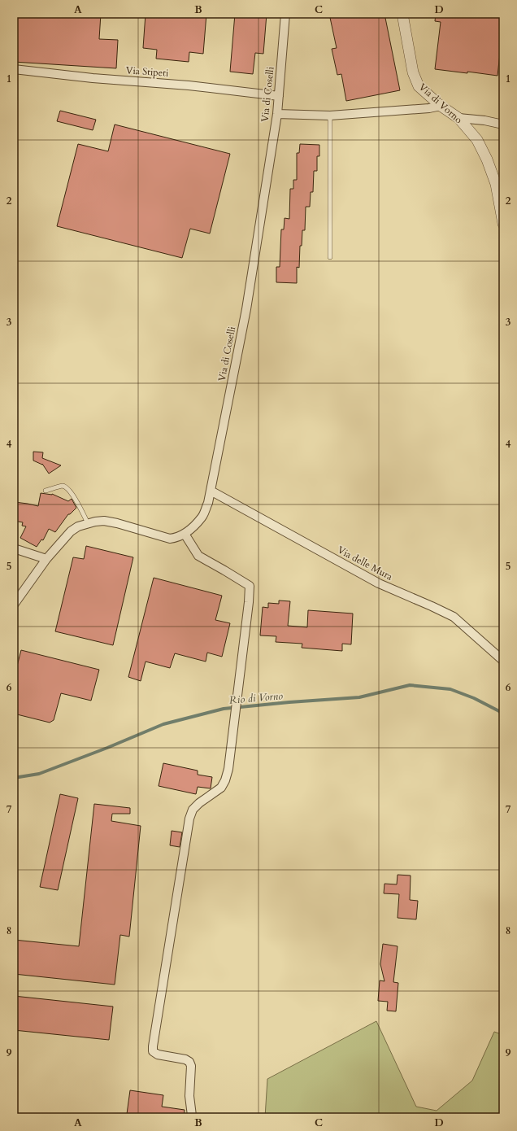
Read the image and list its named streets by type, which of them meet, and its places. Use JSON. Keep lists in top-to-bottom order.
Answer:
{
  "streets": {
    "street": [
      "Via Stipeti",
      "Via di Coselli",
      "Via di Vorno",
      "Via delle Mura"
    ]
  },
  "crossings": [
    ["Via Stipeti", "Via di Coselli"],
    ["Via di Coselli", "Via delle Mura"]
  ],
  "water": ["Rio di Vorno"],
  "grid": {
    "columns": [
      "A",
      "B",
      "C",
      "D"
    ],
    "rows": [
      "1",
      "2",
      "3",
      "4",
      "5",
      "6",
      "7",
      "8",
      "9"
    ]
  }
}
